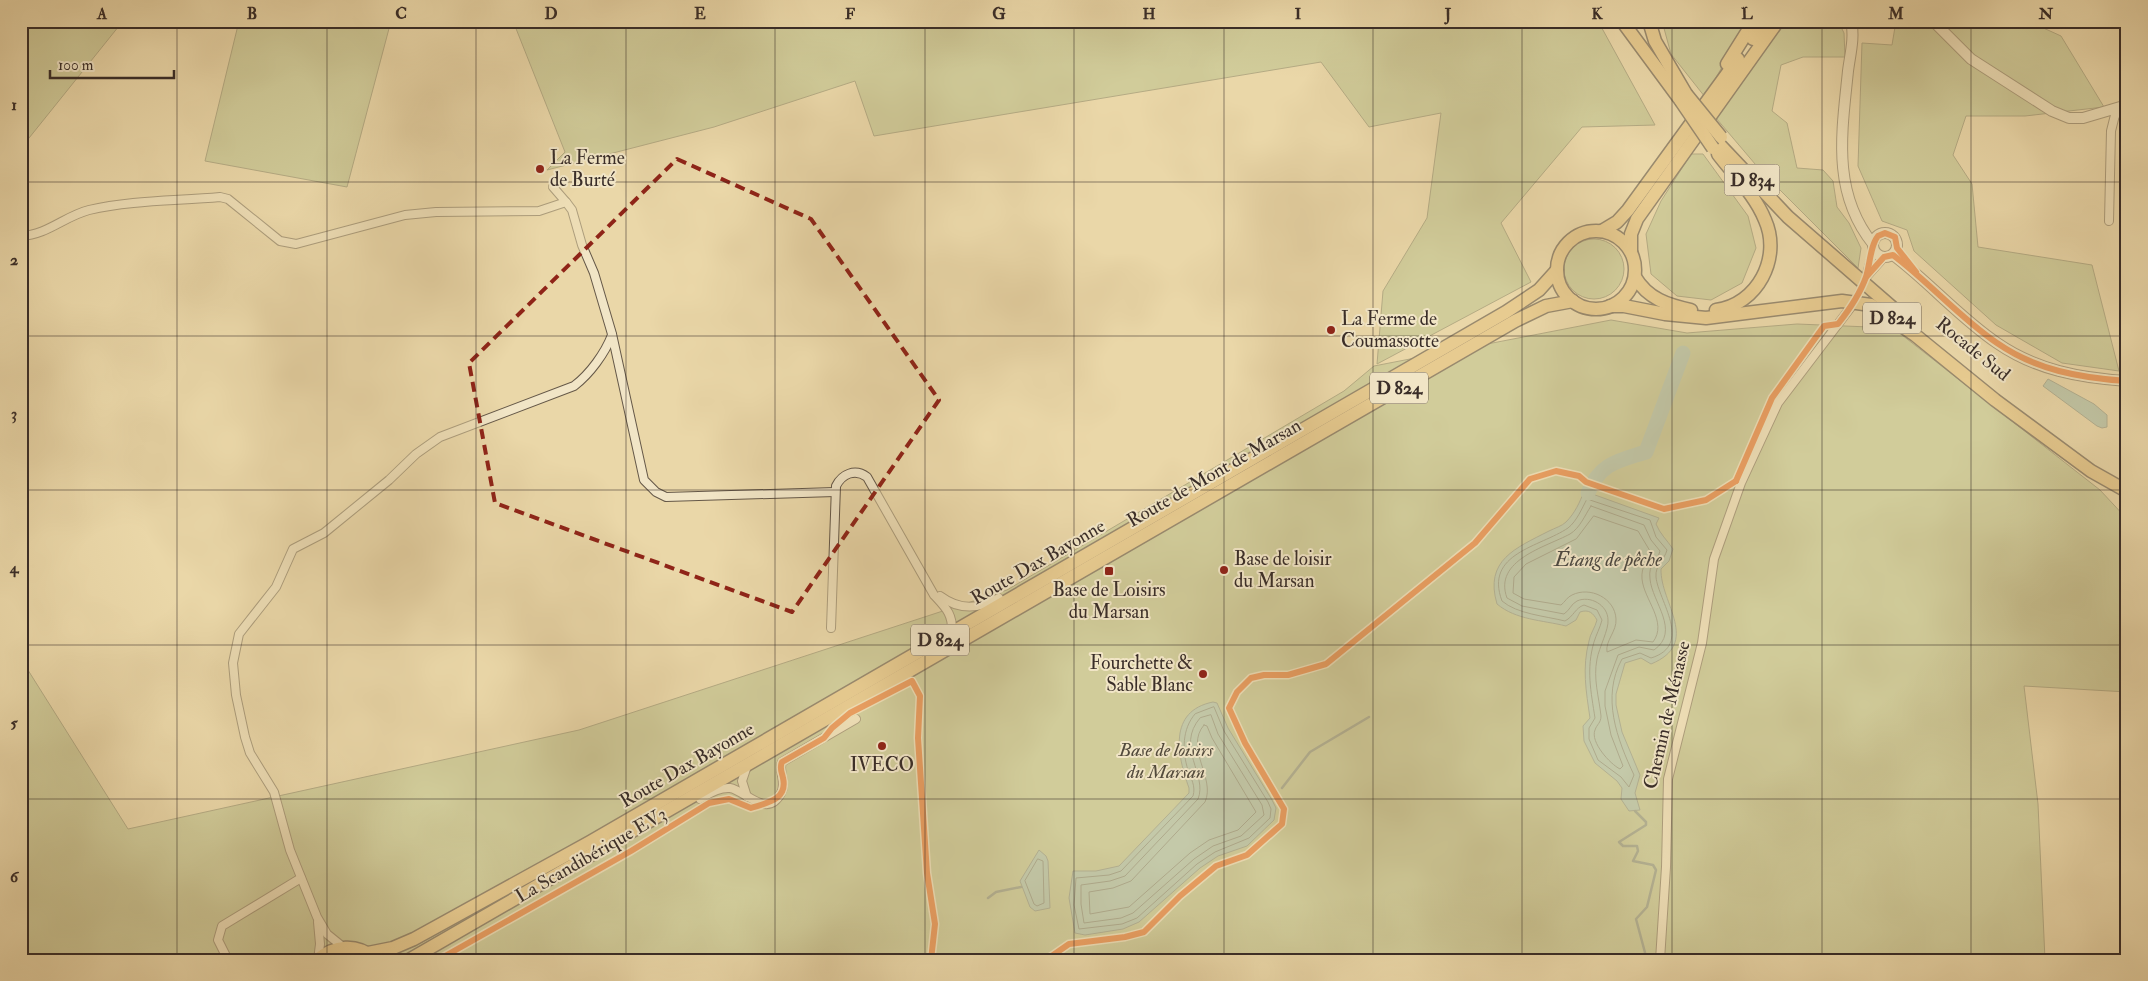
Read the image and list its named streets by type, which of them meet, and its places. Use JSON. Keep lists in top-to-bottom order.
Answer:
{
  "streets": {
    "main road": [
      "D 834",
      "D 824",
      "Rocade Sud",
      "Route de Mont de Marsan",
      "Route Dax Bayonne"
    ],
    "street": ["Chemin de Ménasse"],
    "cycle path": ["La Scandibérique EV3"]
  },
  "crossings": [
    ["D 834", "Rocade Sud"],
    ["D 824", "Rocade Sud"],
    ["D 824", "Route de Mont de Marsan"],
    ["D 824", "Route Dax Bayonne"],
    ["Route de Mont de Marsan", "Route Dax Bayonne"]
  ],
  "water": ["Étang de pêche"],
  "parks": ["Base de loisirs du Marsan"],
  "places": {
    "other": [
      "La Ferme de Burté",
      "La Ferme de Coumassotte",
      "Base de loisir du Marsan",
      "Fourchette & Sable Blanc",
      "IVECO"
    ],
    "transit": ["Base de Loisirs du Marsan"]
  },
  "scale_bar": "100 m",
  "grid": {
    "columns": [
      "A",
      "B",
      "C",
      "D",
      "E",
      "F",
      "G",
      "H",
      "I",
      "J",
      "K",
      "L",
      "M",
      "N"
    ],
    "rows": [
      "1",
      "2",
      "3",
      "4",
      "5",
      "6"
    ]
  }
}
